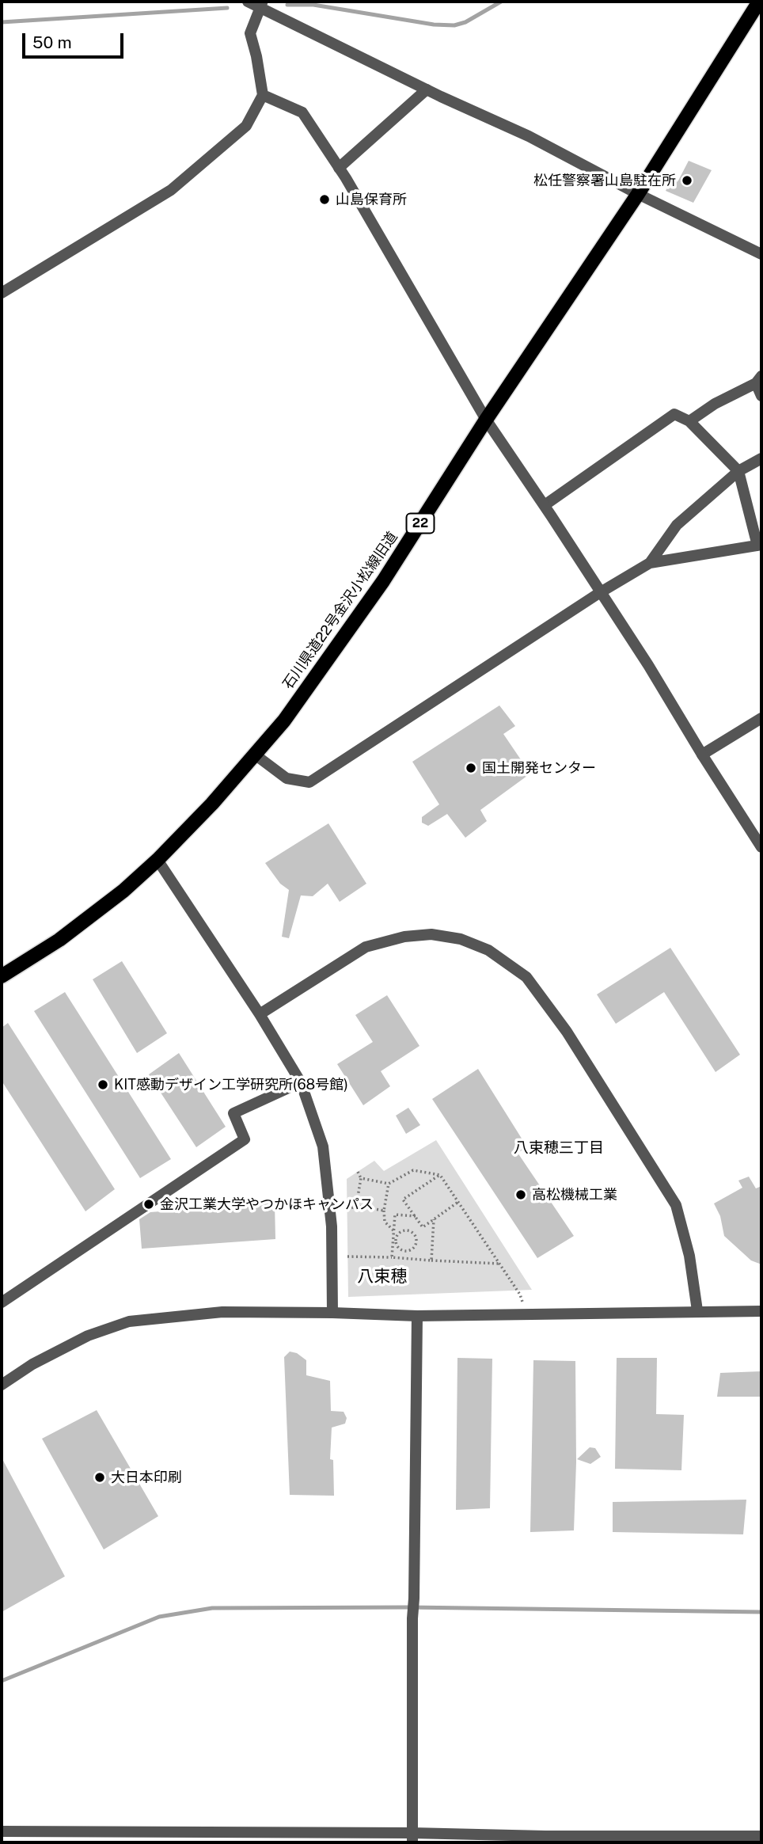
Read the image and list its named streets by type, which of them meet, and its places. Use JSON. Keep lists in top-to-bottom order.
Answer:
{
  "streets": {
    "main road": ["22", "石川県道22号金沢小松線旧道"]
  },
  "districts": ["八束穂三丁目", "八束穂"],
  "places": [
    "松任警察署山島駐在所",
    "山島保育所",
    "国土開発センター",
    "KIT感動デザイン工学研究所(68号館)",
    "高松機械工業",
    "金沢工業大学やつかほキャンパス",
    "大日本印刷"
  ],
  "scale_bar": "50 m"
}
